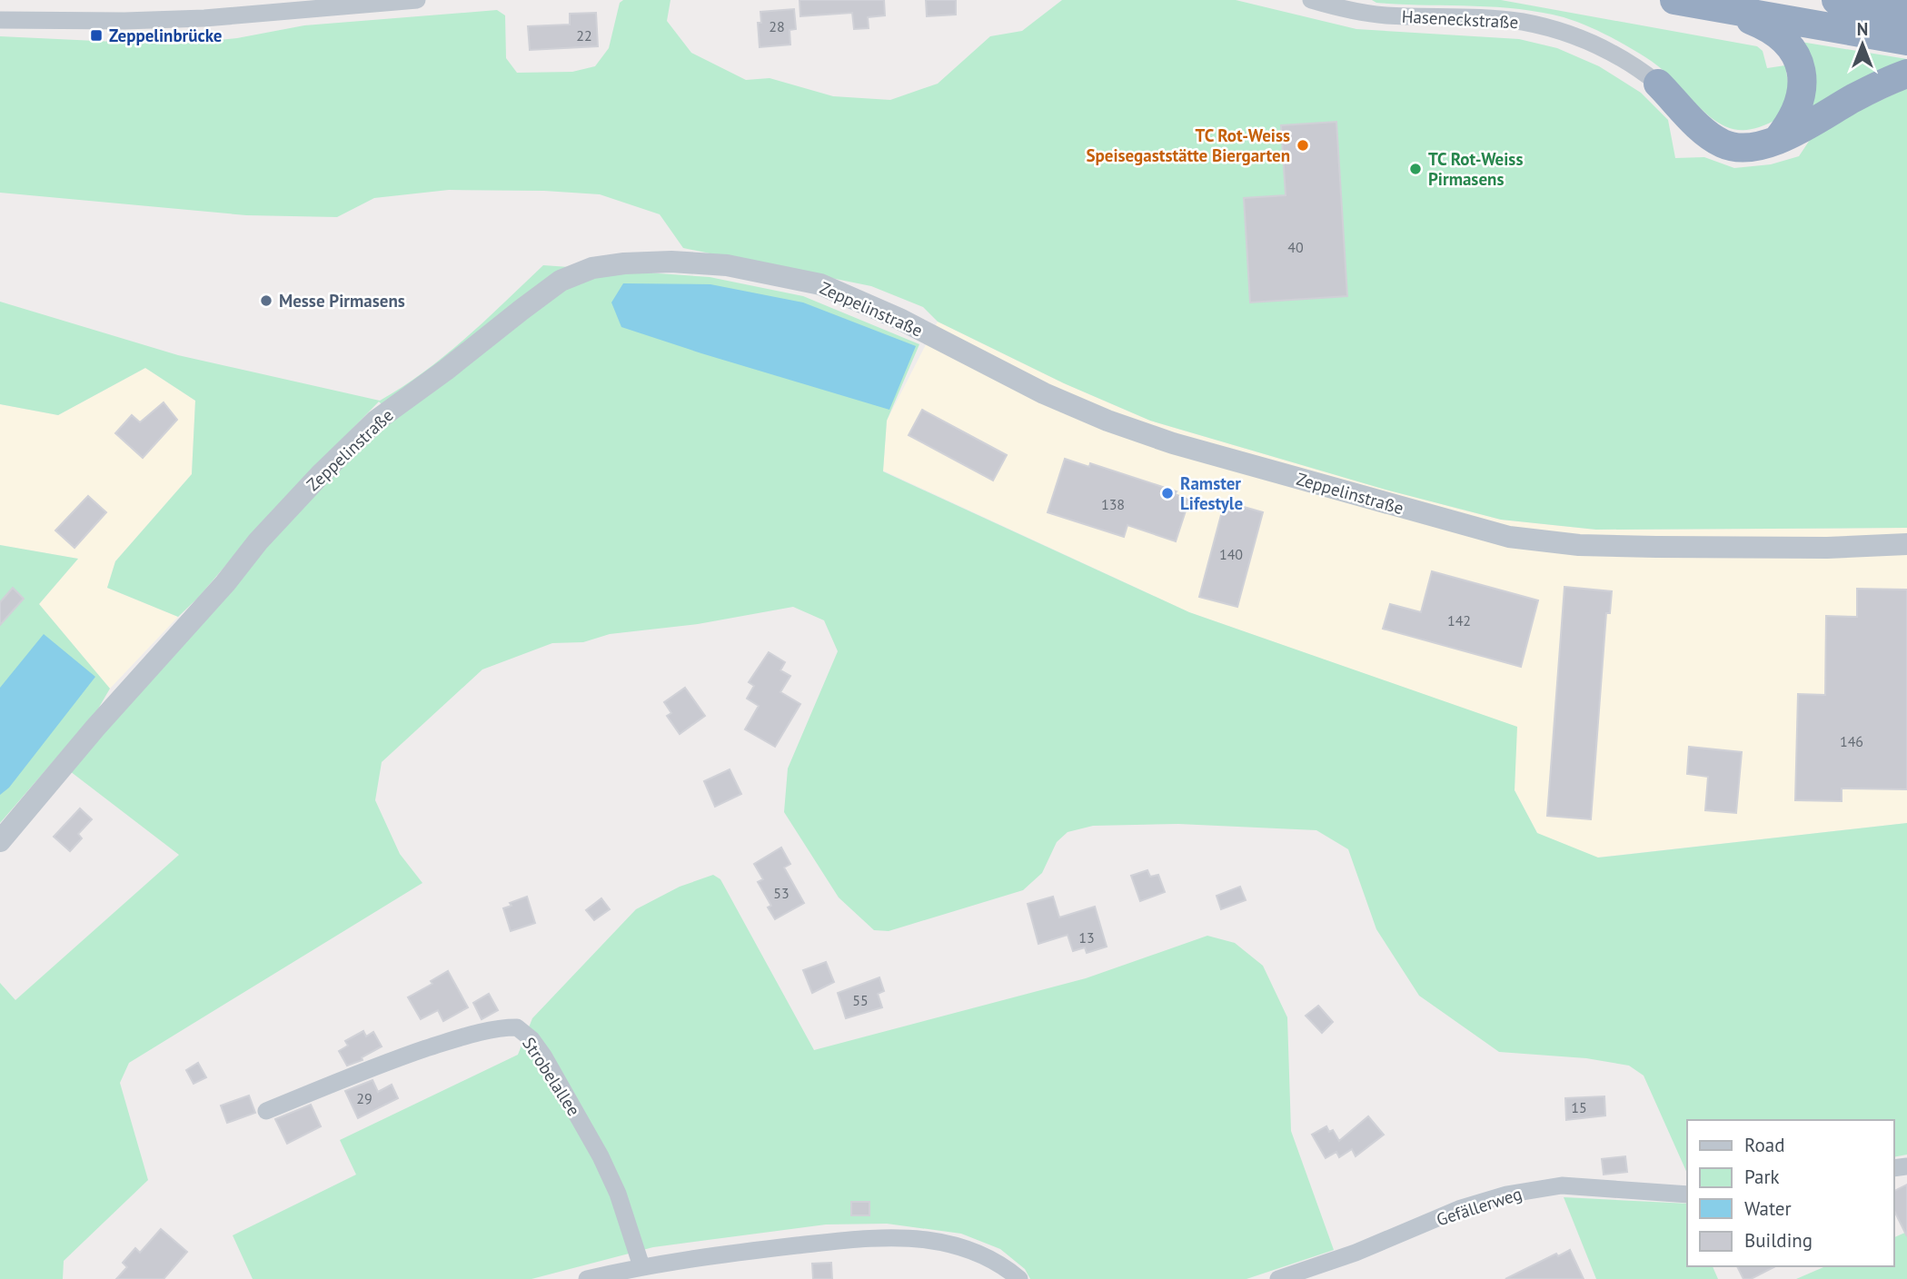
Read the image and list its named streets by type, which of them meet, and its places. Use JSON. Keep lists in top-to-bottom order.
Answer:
{
  "streets": {
    "street": [
      "Haseneckstraße",
      "Zeppelinstraße",
      "Strobelallee",
      "Gefällerweg"
    ]
  },
  "places": {
    "transit": ["Zeppelinbrücke"],
    "other": [
      "TC Rot-Weiss Speisegaststätte Biergarten",
      "TC Rot-Weiss Pirmasens",
      "Messe Pirmasens",
      "Ramster Lifestyle"
    ]
  },
  "house_numbers": [
    "28",
    "22",
    "40",
    "138",
    "140",
    "142",
    "146",
    "53",
    "13",
    "55",
    "29",
    "15"
  ],
  "legend": [
    "Road",
    "Park",
    "Water",
    "Building"
  ],
  "north": "top"
}
